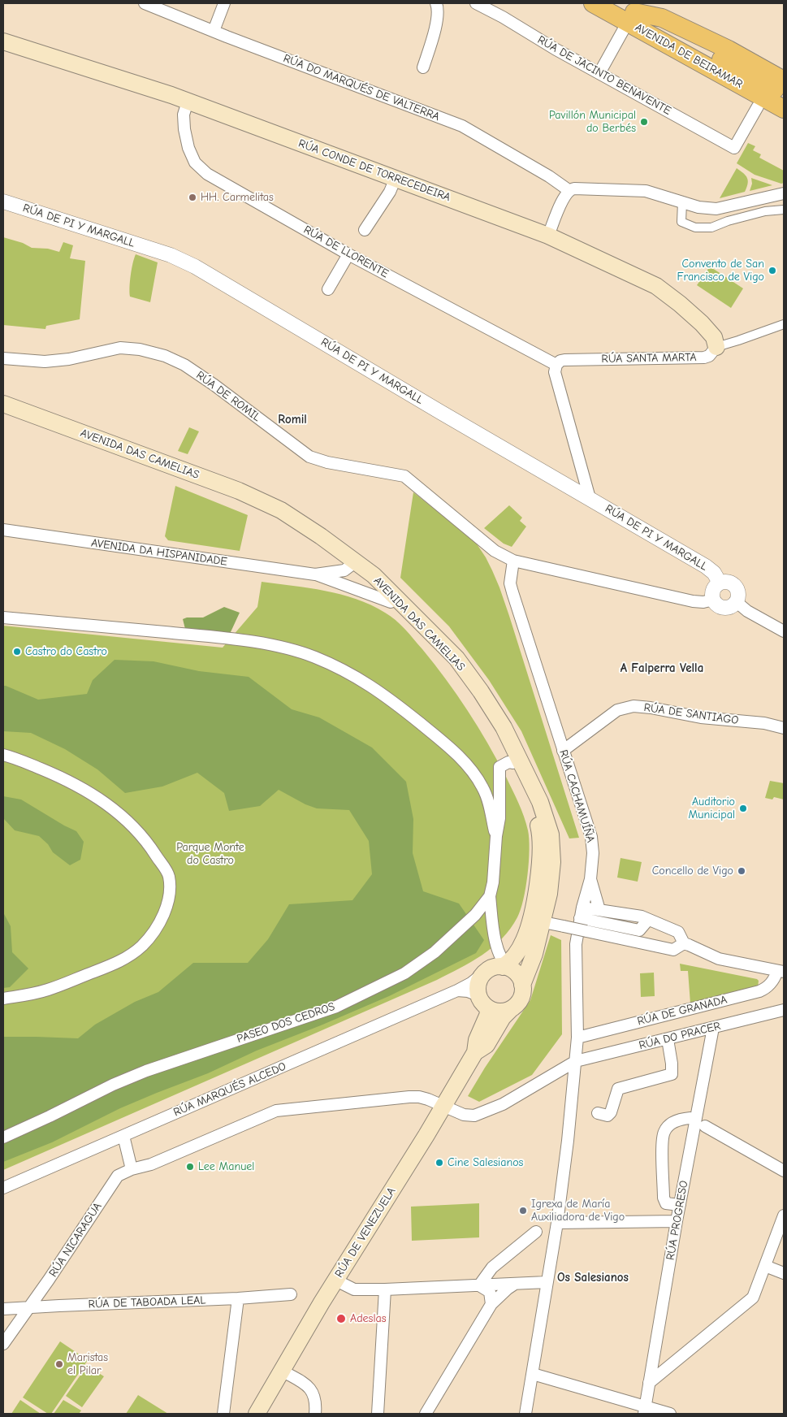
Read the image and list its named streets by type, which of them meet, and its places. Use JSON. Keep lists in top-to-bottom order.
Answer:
{
  "streets": {
    "main road": [
      "AVENIDA DE BEIRAMAR",
      "RÚA CONDE DE TORRECEDEIRA",
      "AVENIDA DAS CAMELIAS",
      "RÚA DE VENEZUELA"
    ],
    "street": [
      "RÚA DE JACINTO BENAVENTE",
      "RÚA DO MARQUÉS DE VALTERRA",
      "RÚA DE PI Y MARGALL",
      "RÚA DE LLORENTE",
      "RÚA SANTA MARTA",
      "RÚA DE ROMIL",
      "AVENIDA DA HISPANIDADE",
      "RÚA DE SANTIAGO",
      "RÚA CACHAMUÍÑA",
      "RÚA DE GRANADA",
      "PASEO DOS CEDROS",
      "RÚA DO PRACER",
      "RÚA MARQUÉS ALCEDO",
      "RÚA PROGRESO",
      "RÚA NICARAGUA",
      "RÚA DE TABOADA LEAL"
    ]
  },
  "crossings": [
    ["RÚA CONDE DE TORRECEDEIRA", "RÚA DE LLORENTE"],
    ["RÚA CONDE DE TORRECEDEIRA", "RÚA SANTA MARTA"],
    ["RÚA DE PI Y MARGALL", "RÚA DE ROMIL"],
    ["RÚA DE LLORENTE", "RÚA SANTA MARTA"],
    ["RÚA DE ROMIL", "RÚA CACHAMUÍÑA"],
    ["AVENIDA DAS CAMELIAS", "AVENIDA DA HISPANIDADE"],
    ["AVENIDA DAS CAMELIAS", "RÚA MARQUÉS ALCEDO"],
    ["AVENIDA DAS CAMELIAS", "RÚA DE VENEZUELA"],
    ["RÚA DE SANTIAGO", "RÚA CACHAMUÍÑA"],
    ["RÚA CACHAMUÍÑA", "RÚA DE GRANADA"],
    ["RÚA CACHAMUÍÑA", "RÚA DO PRACER"],
    ["RÚA DO PRACER", "RÚA PROGRESO"],
    ["RÚA DO PRACER", "RÚA DE VENEZUELA"],
    ["RÚA DO PRACER", "RÚA NICARAGUA"],
    ["RÚA MARQUÉS ALCEDO", "RÚA DE VENEZUELA"],
    ["RÚA DE VENEZUELA", "RÚA NICARAGUA"],
    ["RÚA NICARAGUA", "RÚA DE TABOADA LEAL"]
  ],
  "districts": ["Romil", "A Falperra Vella", "Os Salesianos"],
  "parks": ["Parque Monte do Castro"],
  "places": [
    "Pavillón Municipal do Berbés",
    "HH. Carmelitas",
    "Convento de San Francisco de Vigo",
    "Castro do Castro",
    "Auditorio Municipal",
    "Concello de Vigo",
    "Cine Salesianos",
    "Lee Manuel",
    "Igrexa de María Auxiliadora de Vigo",
    "Adeslas",
    "Maristas el Pilar"
  ]
}
